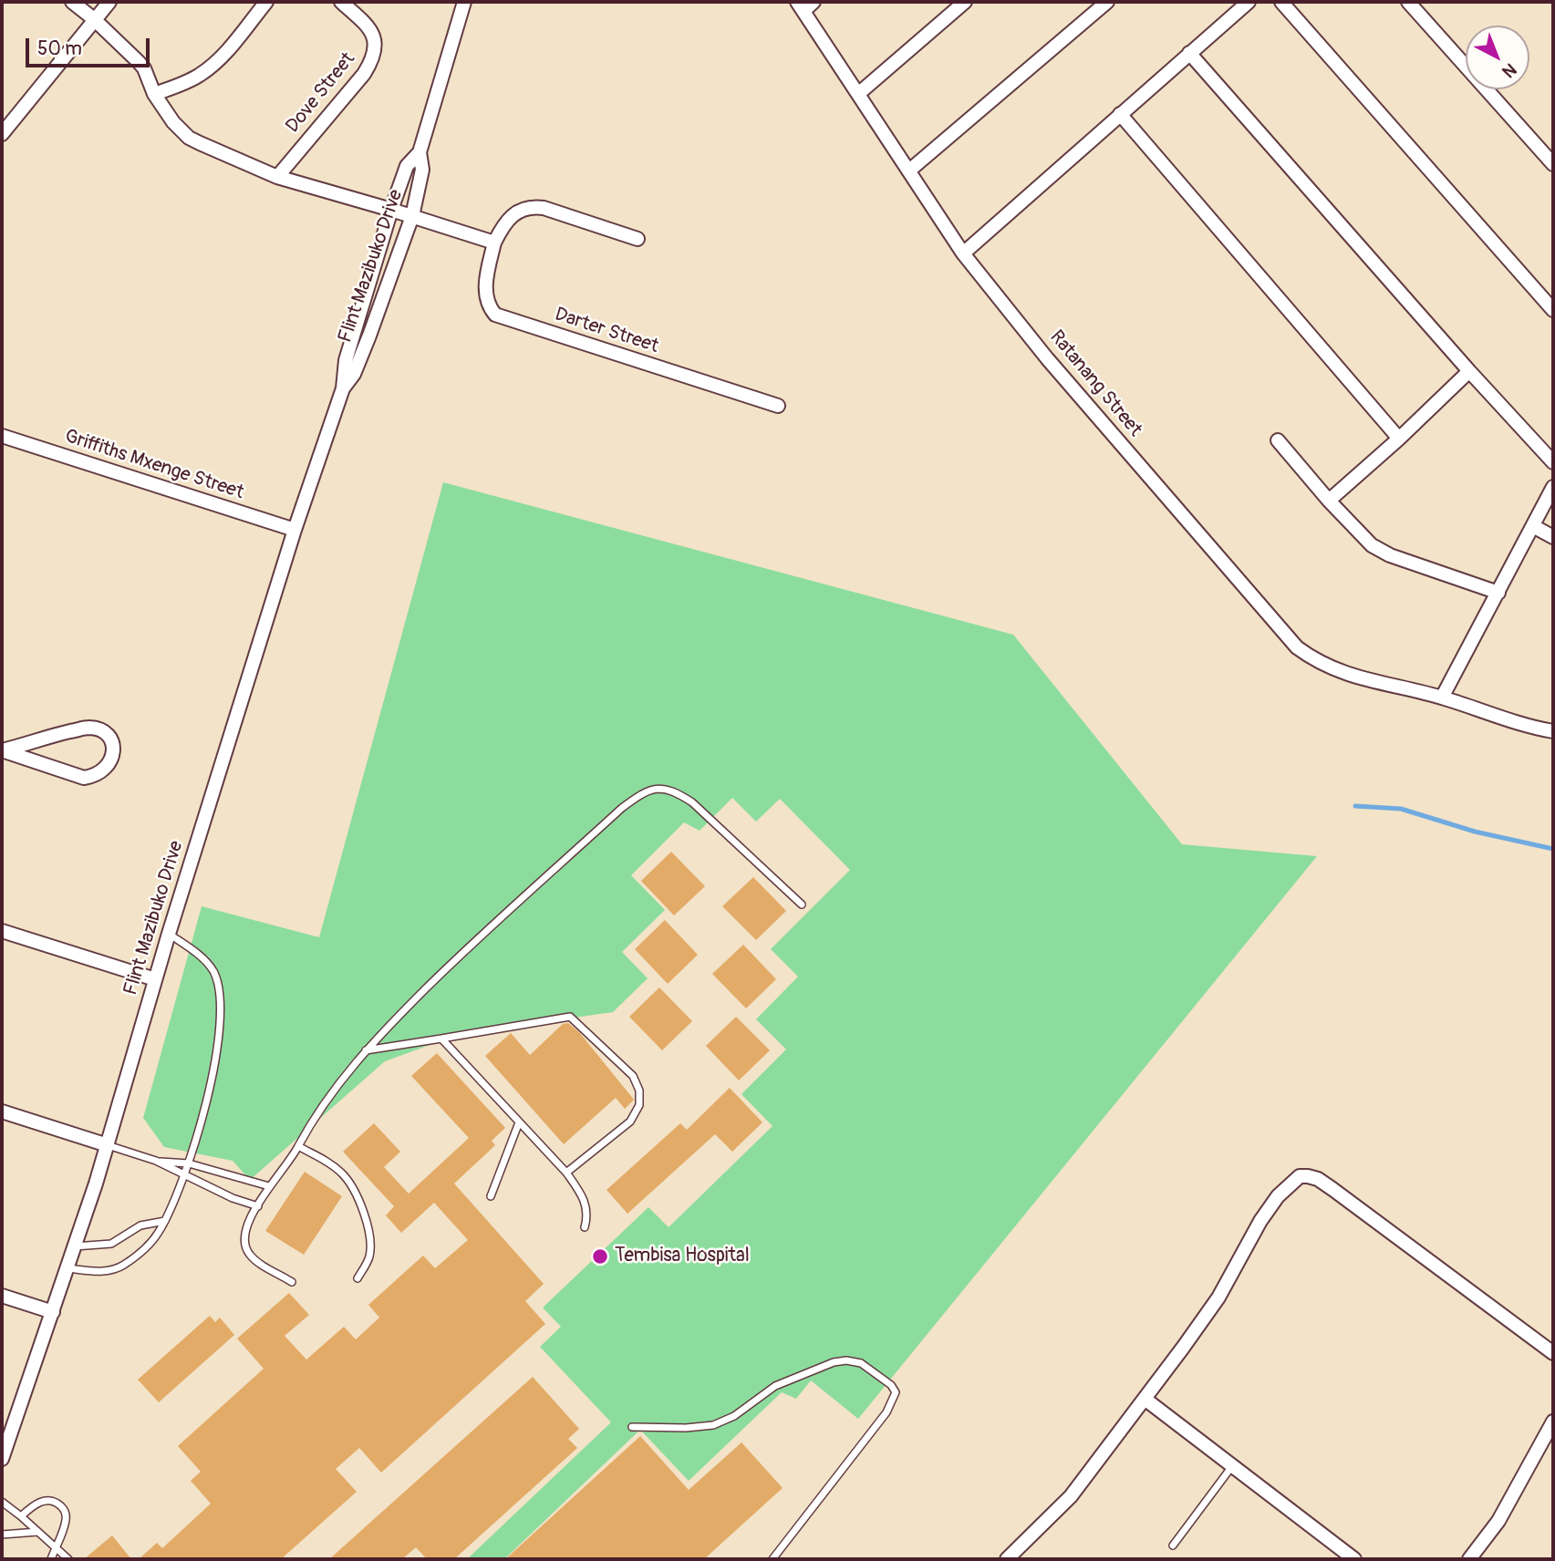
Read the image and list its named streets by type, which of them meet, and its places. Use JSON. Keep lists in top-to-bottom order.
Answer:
{
  "streets": {
    "street": [
      "Dove Street",
      "Flint Mazibuko Drive",
      "Darter Street",
      "Ratanang Street",
      "Griffiths Mxenge Street"
    ]
  },
  "crossings": [
    ["Flint Mazibuko Drive", "Griffiths Mxenge Street"]
  ],
  "places": ["Tembisa Hospital"],
  "scale_bar": "50 m",
  "north": "bottom right"
}
